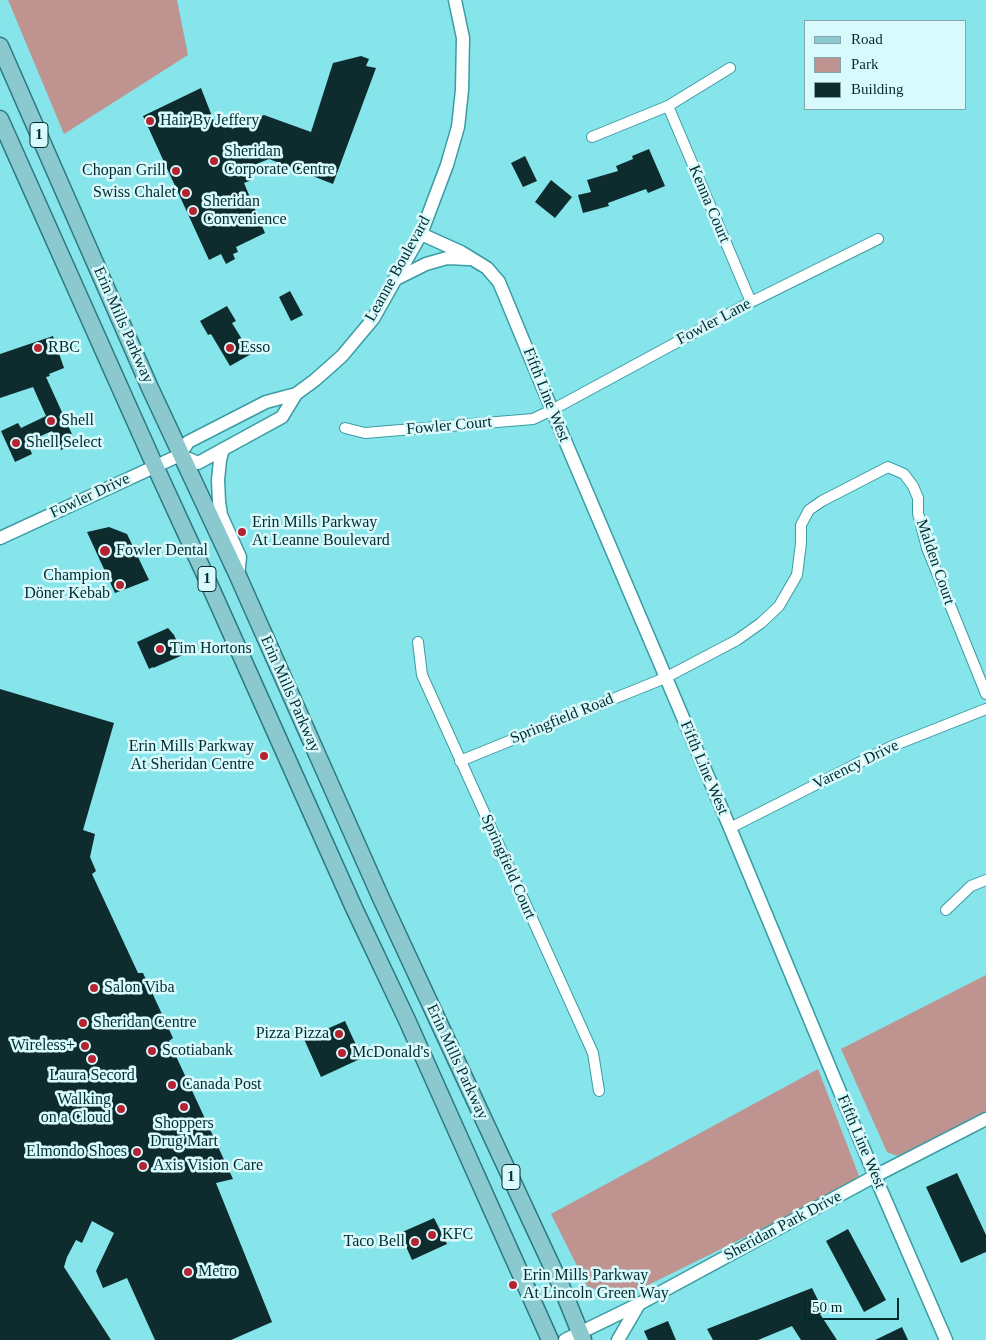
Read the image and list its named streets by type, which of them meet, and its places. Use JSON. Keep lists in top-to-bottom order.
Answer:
{
  "streets": {
    "main road": ["1", "Erin Mills Parkway"],
    "street": [
      "Kenna Court",
      "Leanne Boulevard",
      "Fowler Lane",
      "Fifth Line West",
      "Fowler Court",
      "Fowler Drive",
      "Malden Court",
      "Springfield Road",
      "Varency Drive",
      "Springfield Court",
      "Sheridan Park Drive"
    ]
  },
  "crossings": [
    ["Kenna Court", "Fowler Lane"],
    ["Leanne Boulevard", "Erin Mills Parkway"],
    ["Leanne Boulevard", "Fifth Line West"],
    ["Leanne Boulevard", "Fowler Drive"],
    ["Fowler Lane", "Fifth Line West"],
    ["Fowler Lane", "Fowler Court"],
    ["Erin Mills Parkway", "Fowler Drive"],
    ["Erin Mills Parkway", "Sheridan Park Drive"],
    ["Fifth Line West", "Fowler Court"],
    ["Fifth Line West", "Malden Court"],
    ["Fifth Line West", "Springfield Road"],
    ["Fifth Line West", "Varency Drive"],
    ["Fifth Line West", "Sheridan Park Drive"],
    ["Malden Court", "Springfield Road"],
    ["Springfield Road", "Springfield Court"]
  ],
  "places": [
    "Hair By Jeffery",
    "Sheridan Corporate Centre",
    "Chopan Grill",
    "Swiss Chalet",
    "Sheridan Convenience",
    "RBC",
    "Esso",
    "Shell",
    "Shell Select",
    "Erin Mills Parkway At Leanne Boulevard",
    "Fowler Dental",
    "Champion Döner Kebab",
    "Tim Hortons",
    "Erin Mills Parkway At Sheridan Centre",
    "Salon Viba",
    "Sheridan Centre",
    "Pizza Pizza",
    "Wireless+",
    "Scotiabank",
    "McDonald's",
    "Laura Secord",
    "Canada Post",
    "Shoppers Drug Mart",
    "Walking on a Cloud",
    "Elmondo Shoes",
    "Axis Vision Care",
    "KFC",
    "Taco Bell",
    "Metro",
    "Erin Mills Parkway At Lincoln Green Way"
  ],
  "legend": ["Road", "Park", "Building"],
  "scale_bar": "50 m"
}
